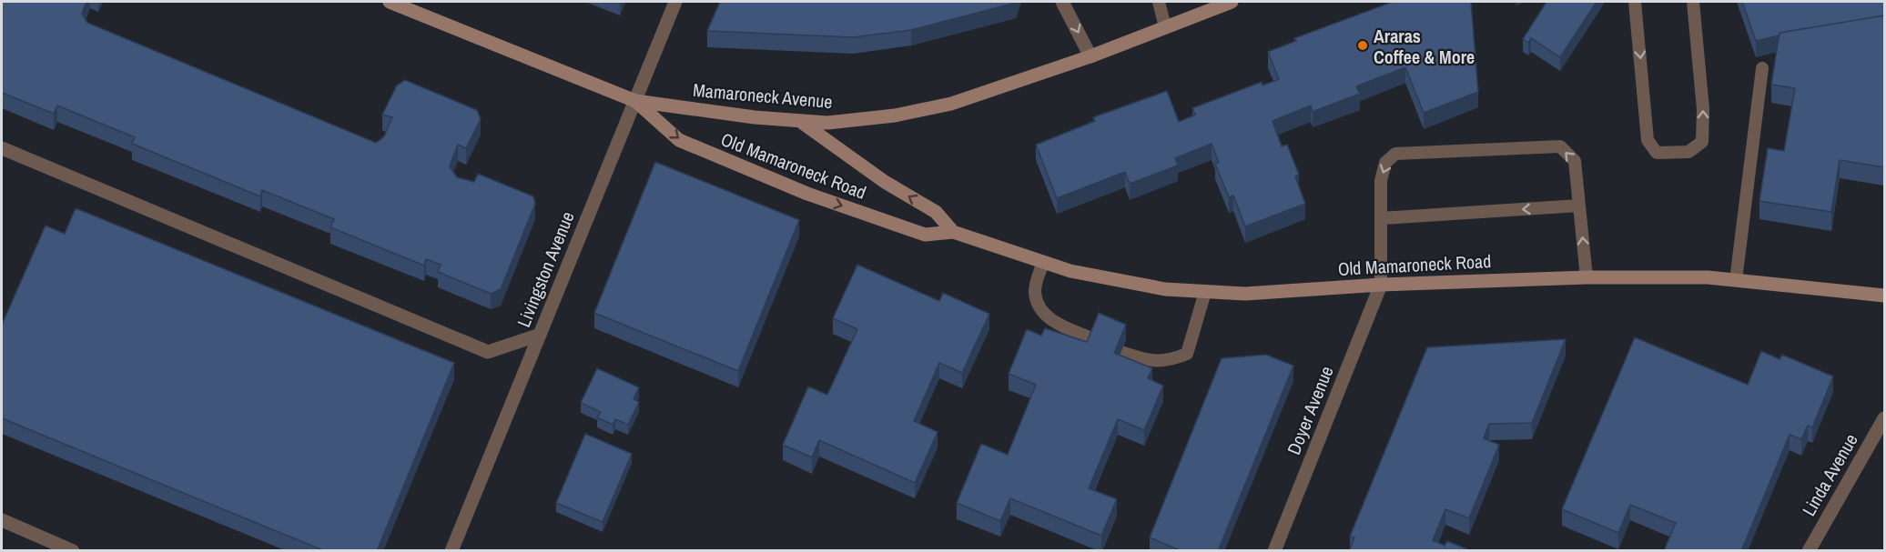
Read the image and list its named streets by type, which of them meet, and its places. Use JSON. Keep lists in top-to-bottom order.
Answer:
{
  "streets": {
    "main road": ["Mamaroneck Avenue", "Old Mamaroneck Road"],
    "street": ["Livingston Avenue", "Doyer Avenue", "Linda Avenue"]
  },
  "crossings": [
    ["Mamaroneck Avenue", "Old Mamaroneck Road"],
    ["Mamaroneck Avenue", "Livingston Avenue"],
    ["Old Mamaroneck Road", "Livingston Avenue"],
    ["Old Mamaroneck Road", "Doyer Avenue"]
  ],
  "places": ["Araras Coffee & More"]
}
